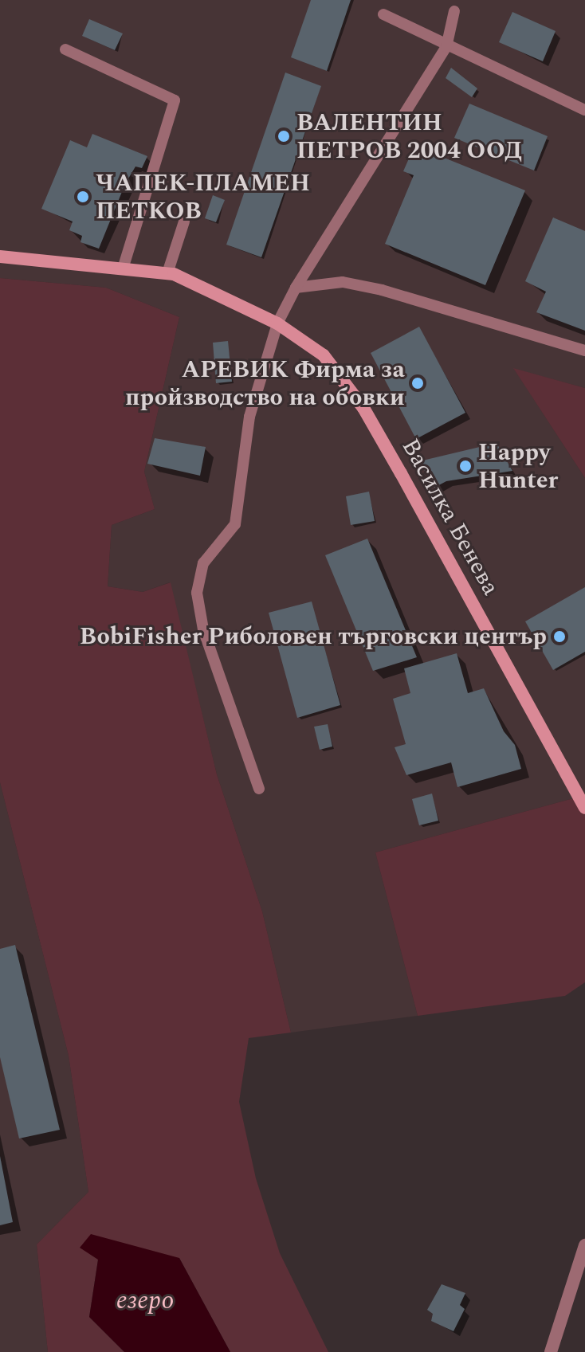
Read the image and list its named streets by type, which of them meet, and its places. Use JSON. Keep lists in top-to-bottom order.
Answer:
{
  "streets": {
    "street": ["Василка Бенева"]
  },
  "water": ["езеро"],
  "places": [
    "ВАЛЕНТИН ПЕТРОВ 2004 ООД",
    "ЧАПЕК-ПЛАМЕН ПЕТКОВ",
    "АРЕВИК Фирма за пройзводство на обовки",
    "Happy Hunter",
    "BobiFisher Риболовен търговски център"
  ]
}
